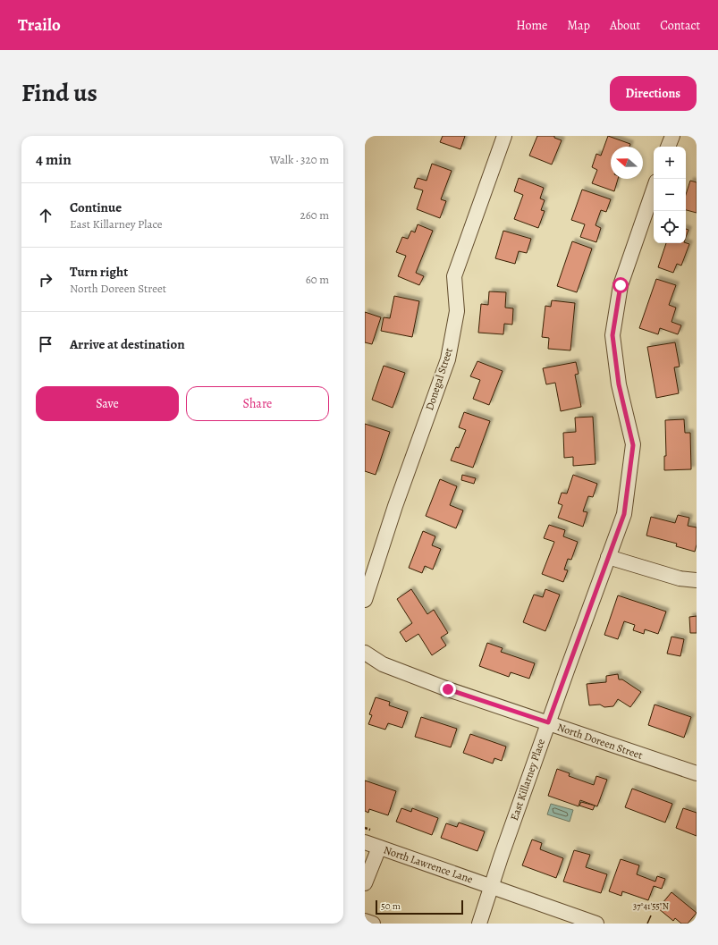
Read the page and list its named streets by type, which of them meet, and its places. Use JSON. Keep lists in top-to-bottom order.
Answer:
{
  "streets": {
    "street": [
      "Donegal Street",
      "North Doreen Street",
      "East Killarney Place",
      "North Lawrence Lane"
    ]
  },
  "crossings": [
    ["North Doreen Street", "East Killarney Place"],
    ["East Killarney Place", "North Lawrence Lane"]
  ],
  "scale_bar": "50 m",
  "north": "left",
  "page": {
    "header": "Trailo",
    "nav": [
      "Home",
      "Map",
      "About",
      "Contact"
    ],
    "title": "Find us",
    "buttons": [
      "Directions",
      ["Save", "Share"]
    ],
    "heading": ["4 min", "Walk · 320 m"],
    "map_buttons": ["+", "−"],
    "list": [
      ["Continue", "East Killarney Place", "260 m"],
      ["Turn right", "North Doreen Street", "60 m"],
      "Arrive at destination"
    ],
    "scale": "50 m"
  },
  "coordinates": ["37°41'55\"N"]
}
